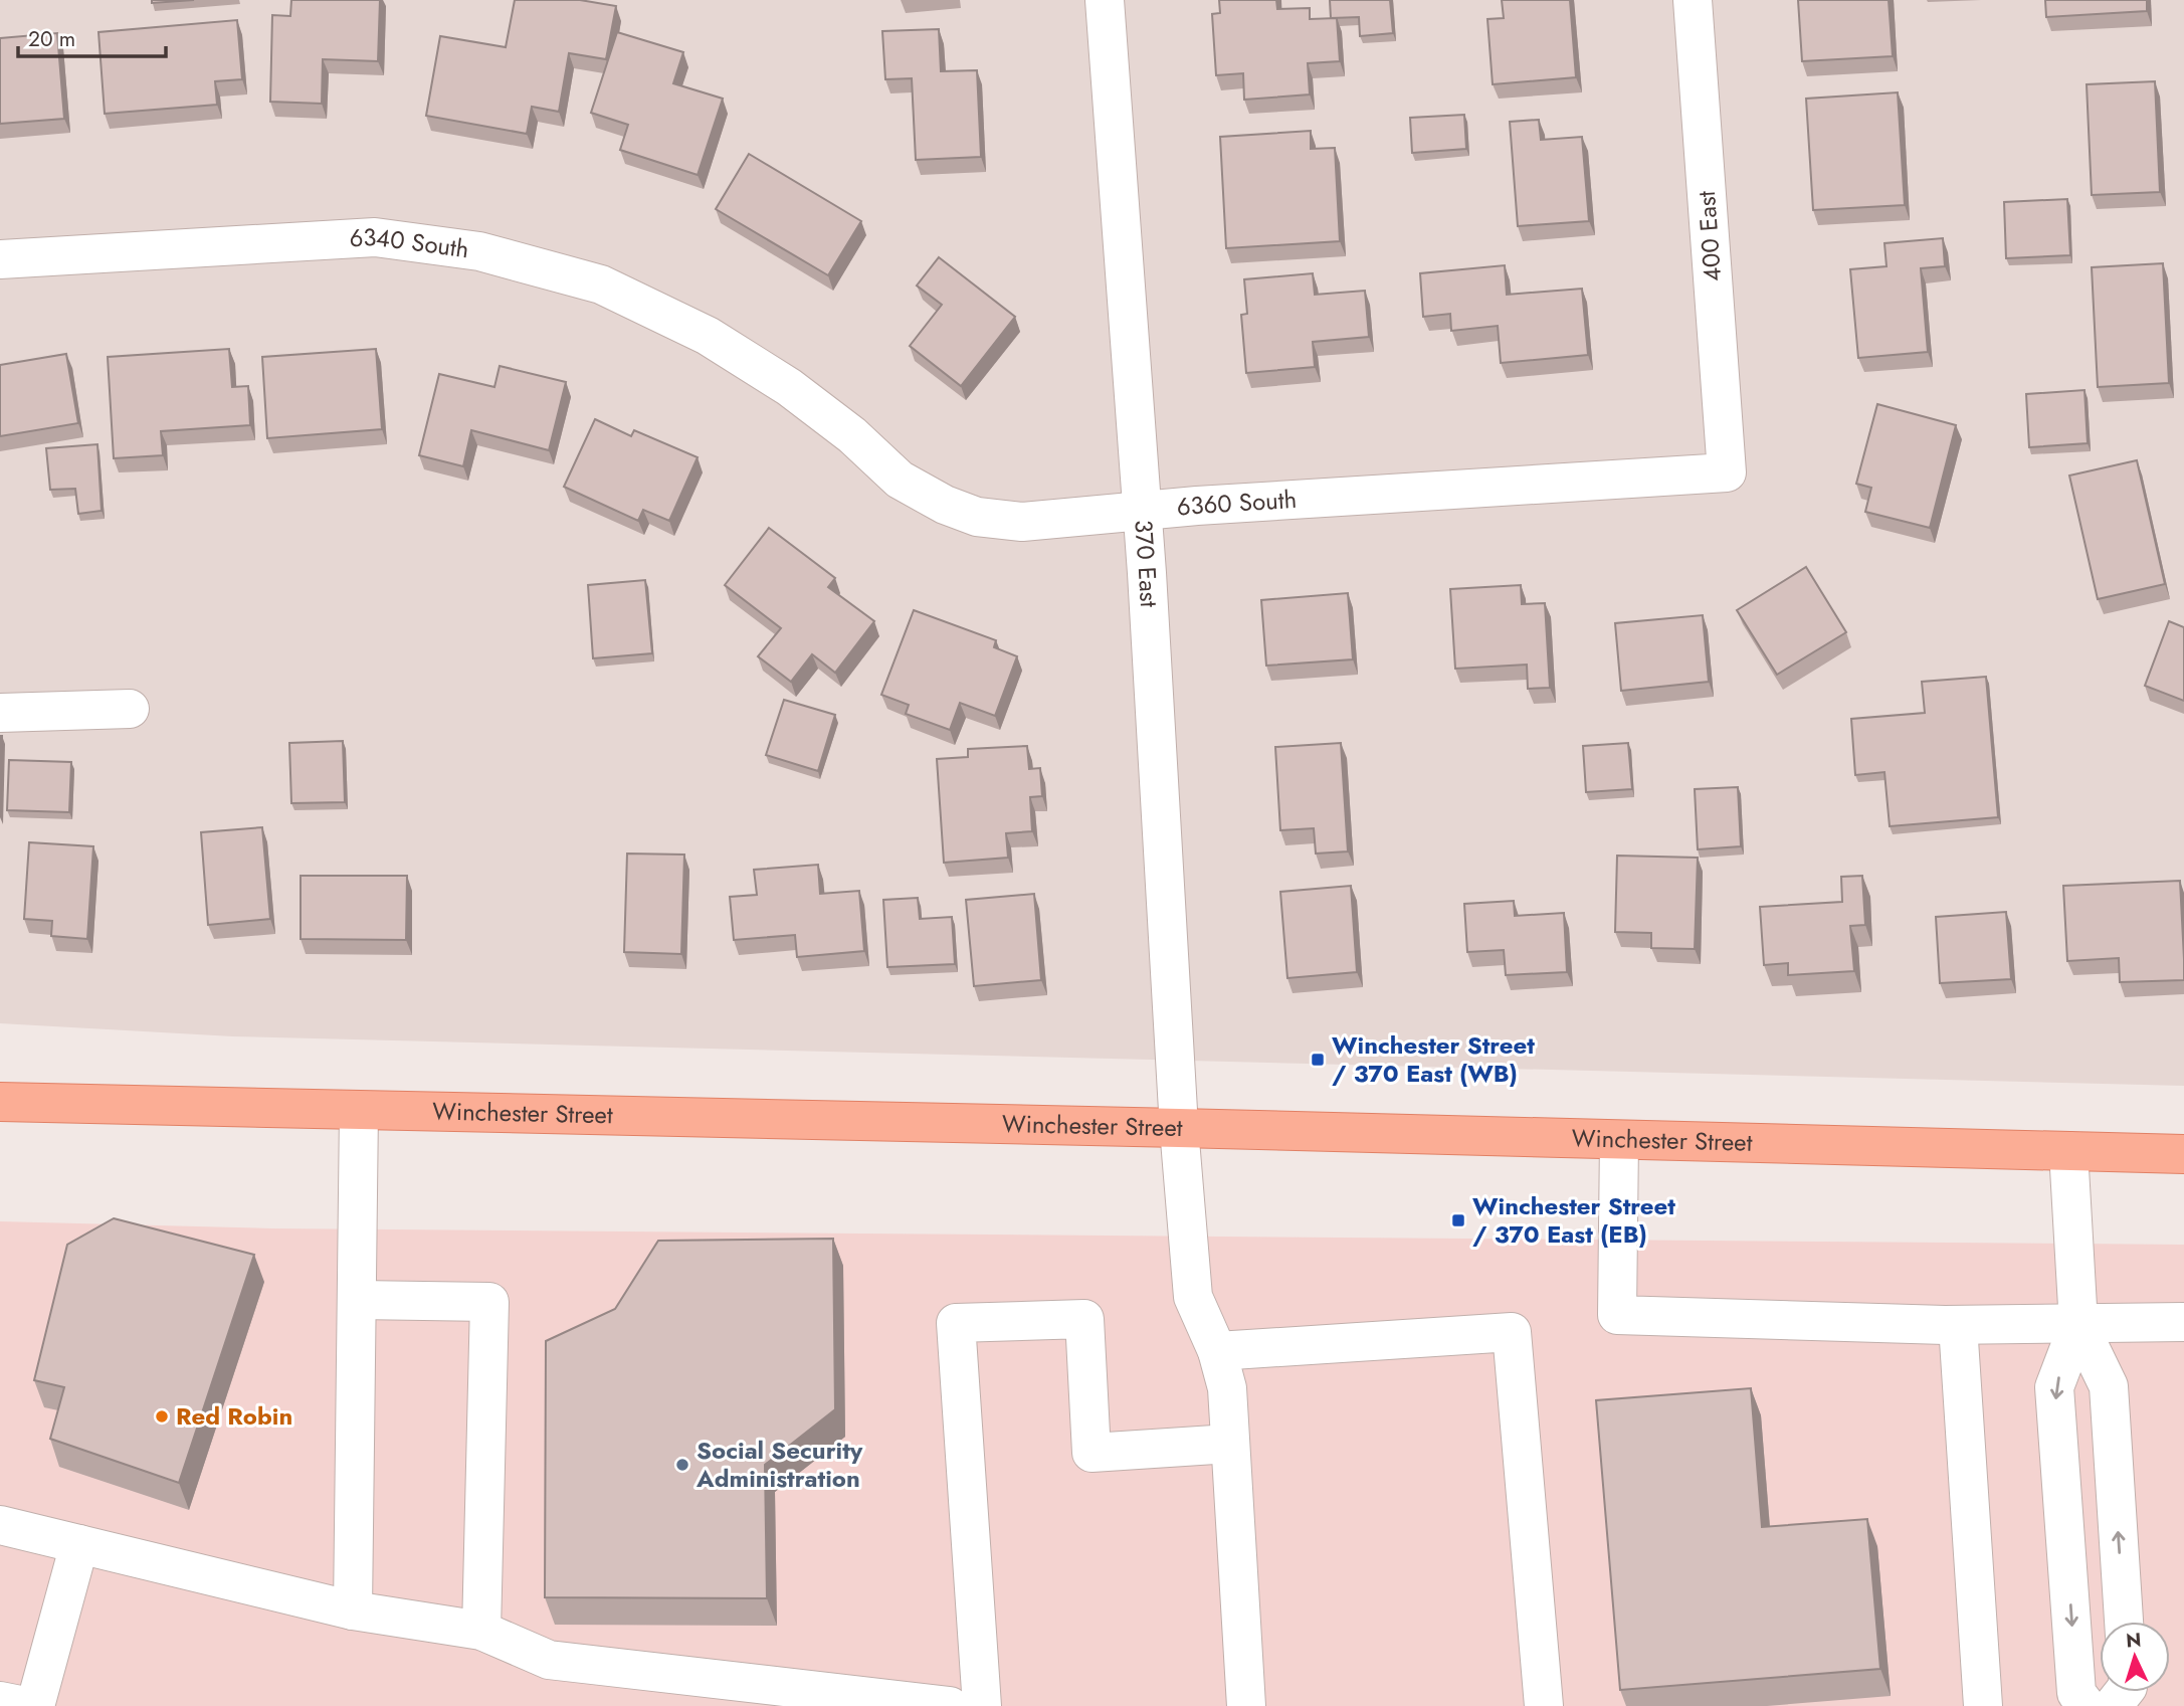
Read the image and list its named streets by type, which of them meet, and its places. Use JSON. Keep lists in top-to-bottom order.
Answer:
{
  "streets": {
    "main road": ["Winchester Street"],
    "street": [
      "400 East",
      "6340 South",
      "6360 South",
      "370 East"
    ]
  },
  "crossings": [
    ["400 East", "6360 South"],
    ["6340 South", "6360 South"],
    ["6360 South", "370 East"],
    ["370 East", "Winchester Street"]
  ],
  "places": {
    "transit": ["Winchester Street / 370 East (WB)", "Winchester Street / 370 East (EB)"],
    "other": ["Red Robin", "Social Security Administration"]
  },
  "scale_bar": "20 m",
  "north": "top"
}
